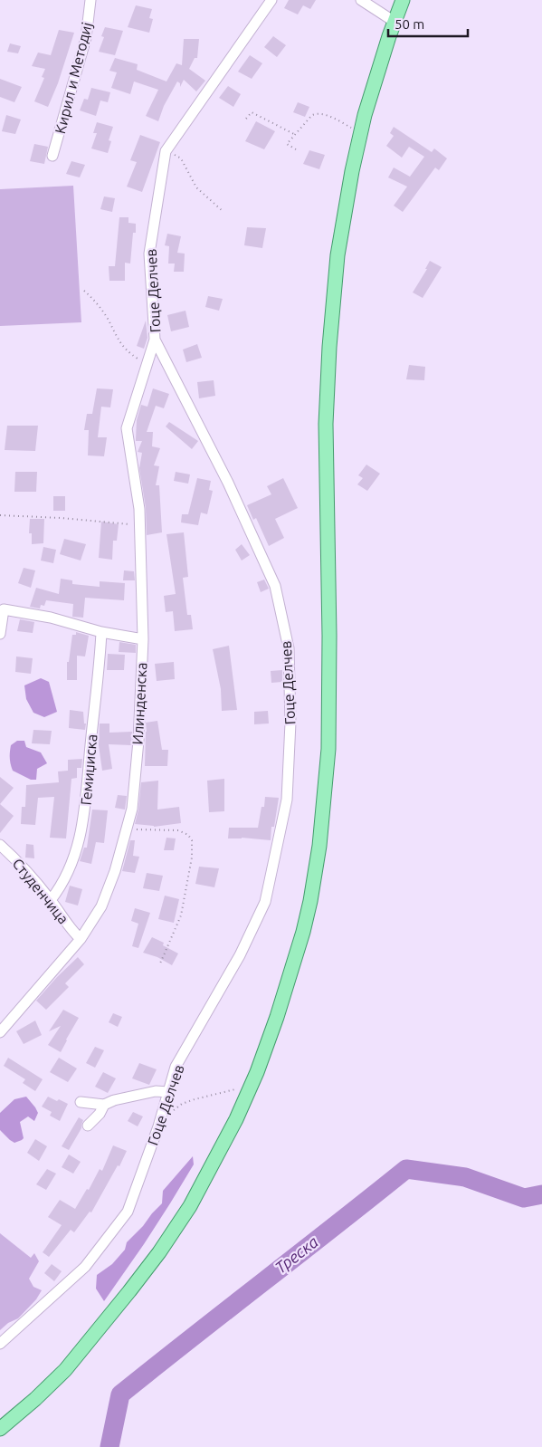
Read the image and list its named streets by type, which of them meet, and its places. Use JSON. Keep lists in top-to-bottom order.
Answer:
{
  "streets": {
    "street": [
      "Кирил и Методиј",
      "Гоце Делчев",
      "Илинденска",
      "Гемиџиска",
      "Студенчица"
    ]
  },
  "crossings": [
    ["Гоце Делчев", "Илинденска"],
    ["Илинденска", "Студенчица"],
    ["Гемиџиска", "Студенчица"]
  ],
  "water": ["Треска"],
  "scale_bar": "50 m"
}
